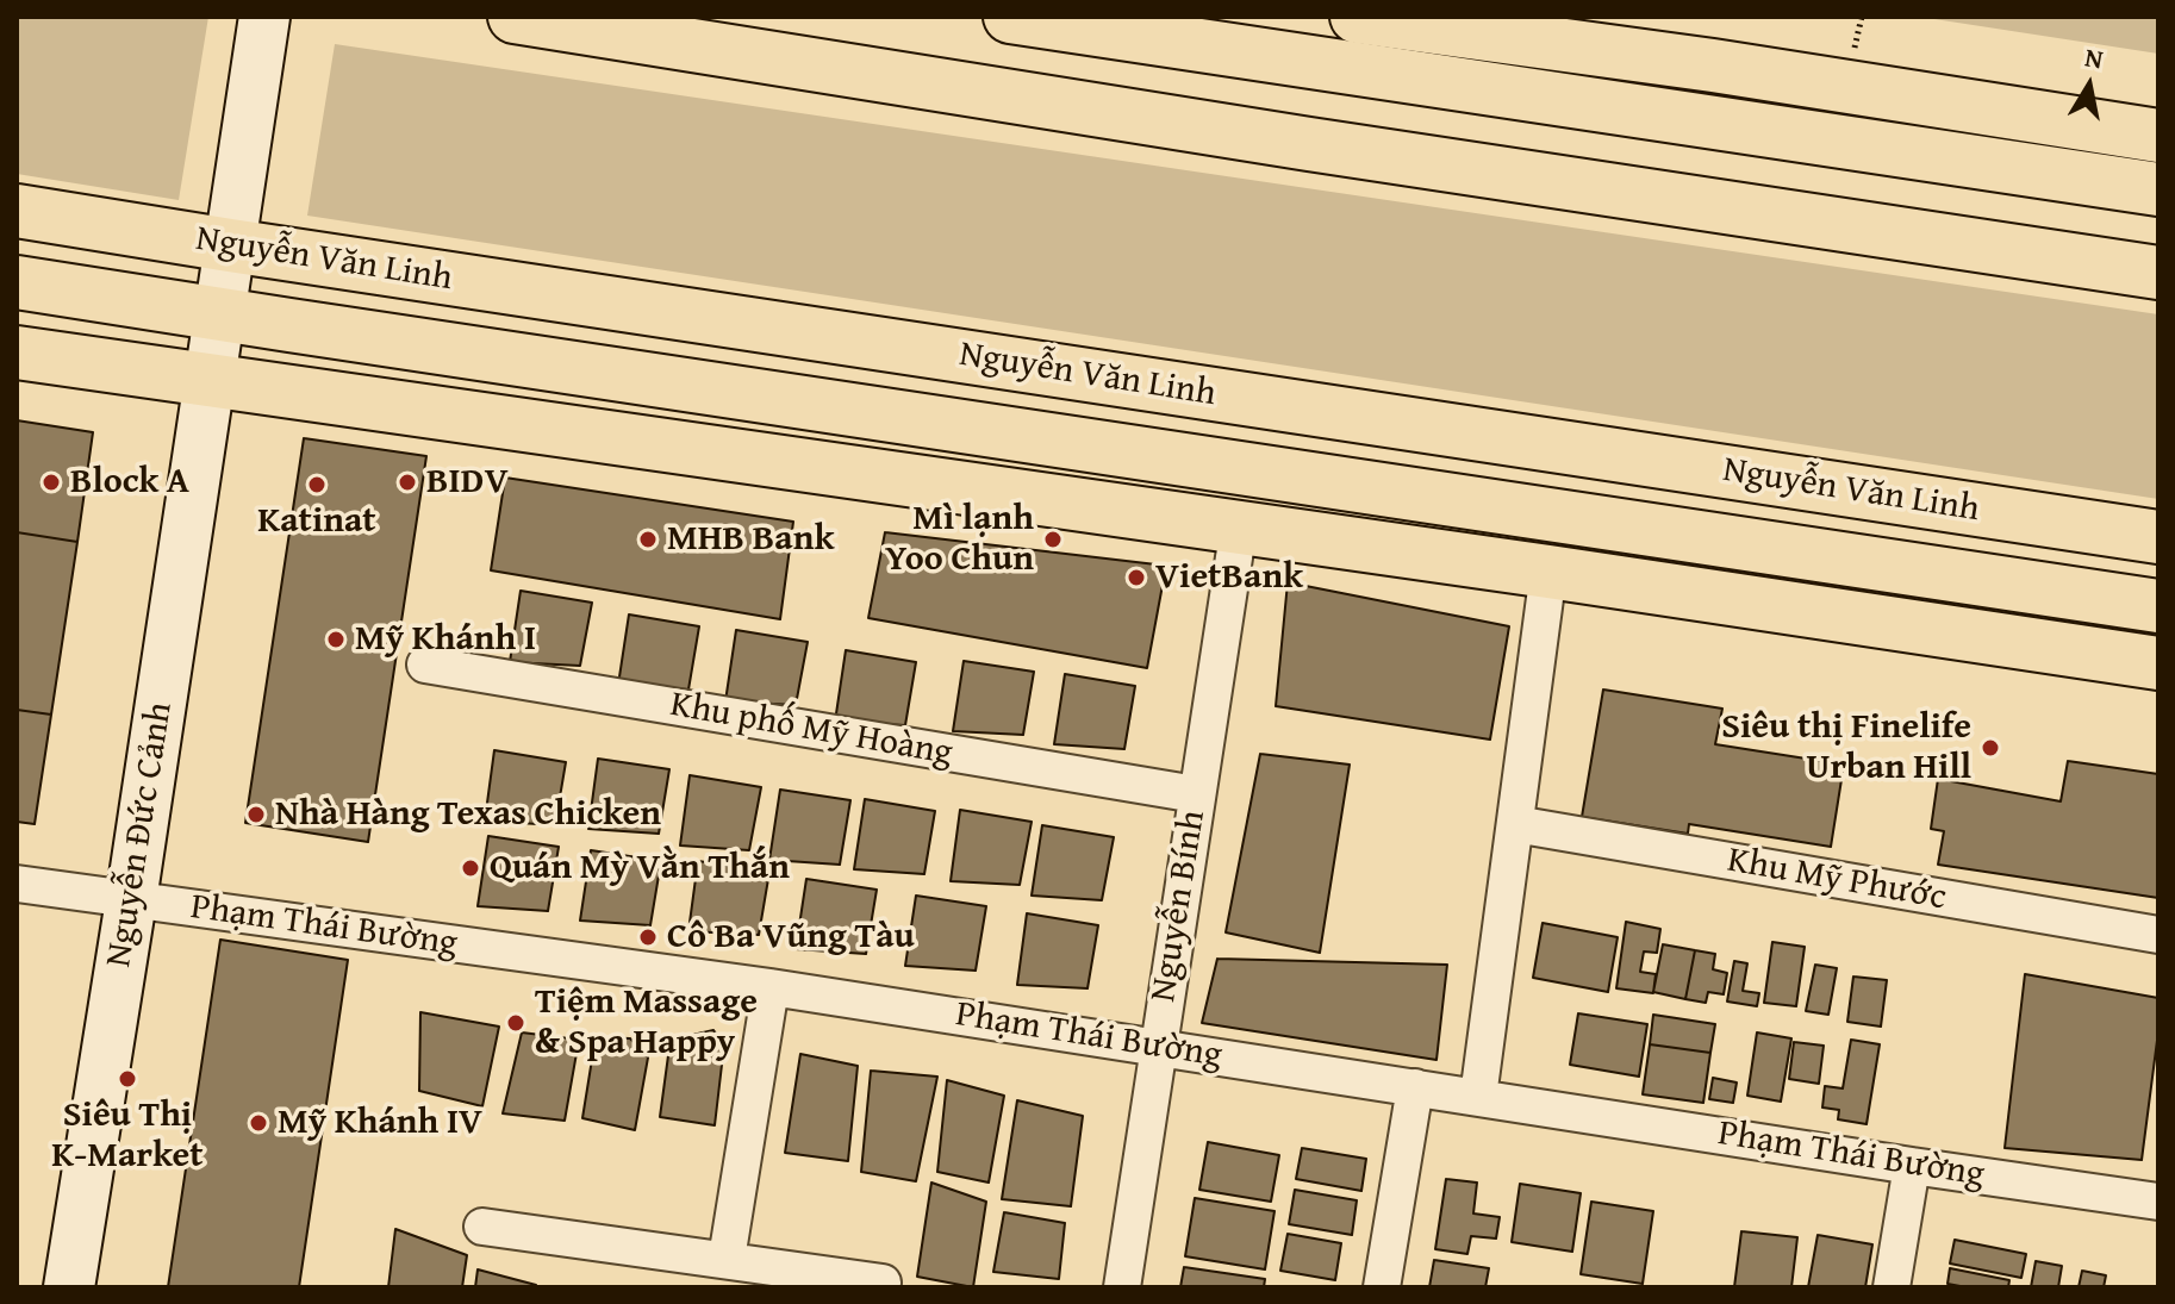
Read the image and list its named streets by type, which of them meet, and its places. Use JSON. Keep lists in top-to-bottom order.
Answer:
{
  "streets": {
    "main road": ["Nguyễn Văn Linh", "Nguyễn Đức Cảnh"],
    "street": [
      "Khu phố Mỹ Hoàng",
      "Khu Mỹ Phước",
      "Nguyễn Bính",
      "Phạm Thái Bường"
    ]
  },
  "crossings": [
    ["Nguyễn Văn Linh", "Nguyễn Đức Cảnh"],
    ["Khu phố Mỹ Hoàng", "Nguyễn Bính"],
    ["Nguyễn Đức Cảnh", "Phạm Thái Bường"],
    ["Nguyễn Bính", "Phạm Thái Bường"]
  ],
  "places": [
    "Block A",
    "BIDV",
    "Katinat",
    "MHB Bank",
    "Mì lạnh Yoo Chun",
    "VietBank",
    "Mỹ Khánh I",
    "Siêu thị Finelife Urban Hill",
    "Nhà Hàng Texas Chicken",
    "Quán Mỳ Vằn Thắn",
    "Cô Ba Vũng Tàu",
    "Tiệm Massage & Spa Happy",
    "Siêu Thị K-Market",
    "Mỹ Khánh IV"
  ],
  "north": "top"
}
